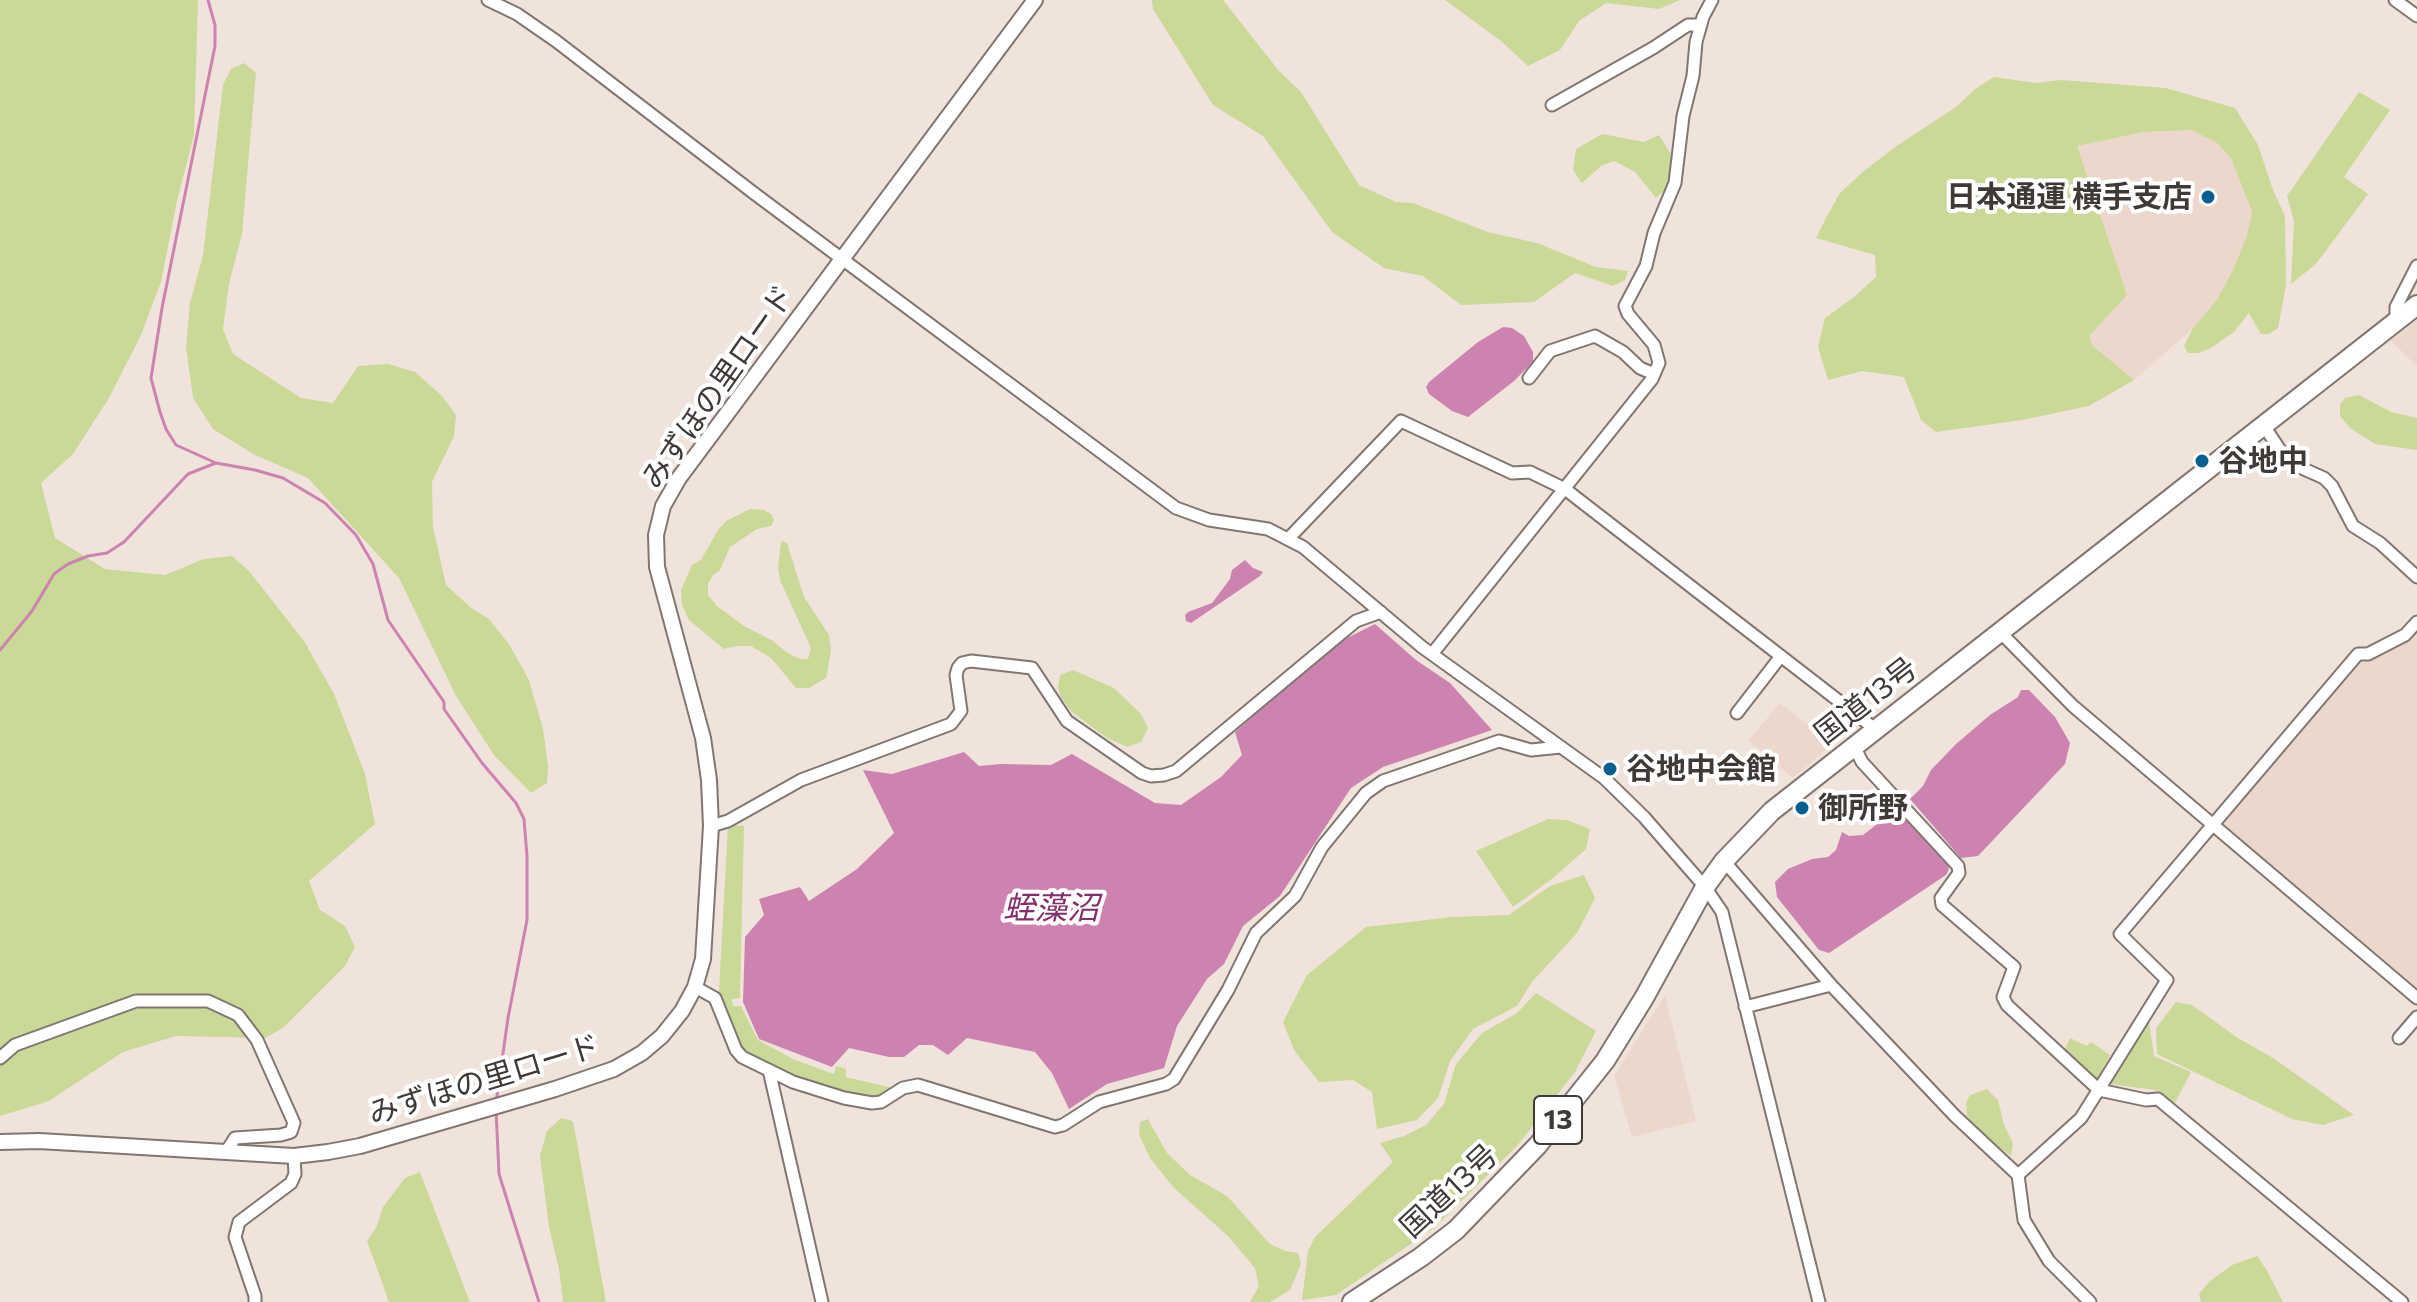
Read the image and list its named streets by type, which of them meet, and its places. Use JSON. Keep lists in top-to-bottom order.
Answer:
{
  "streets": {
    "highway": ["国道13号", "13"],
    "street": ["みずほの里ロード"]
  },
  "crossings": [
    ["国道13号", "13"]
  ],
  "water": ["蛭藻沼"],
  "places": [
    "日本通運 横手支店",
    "谷地中",
    "谷地中会館",
    "御所野"
  ]
}
